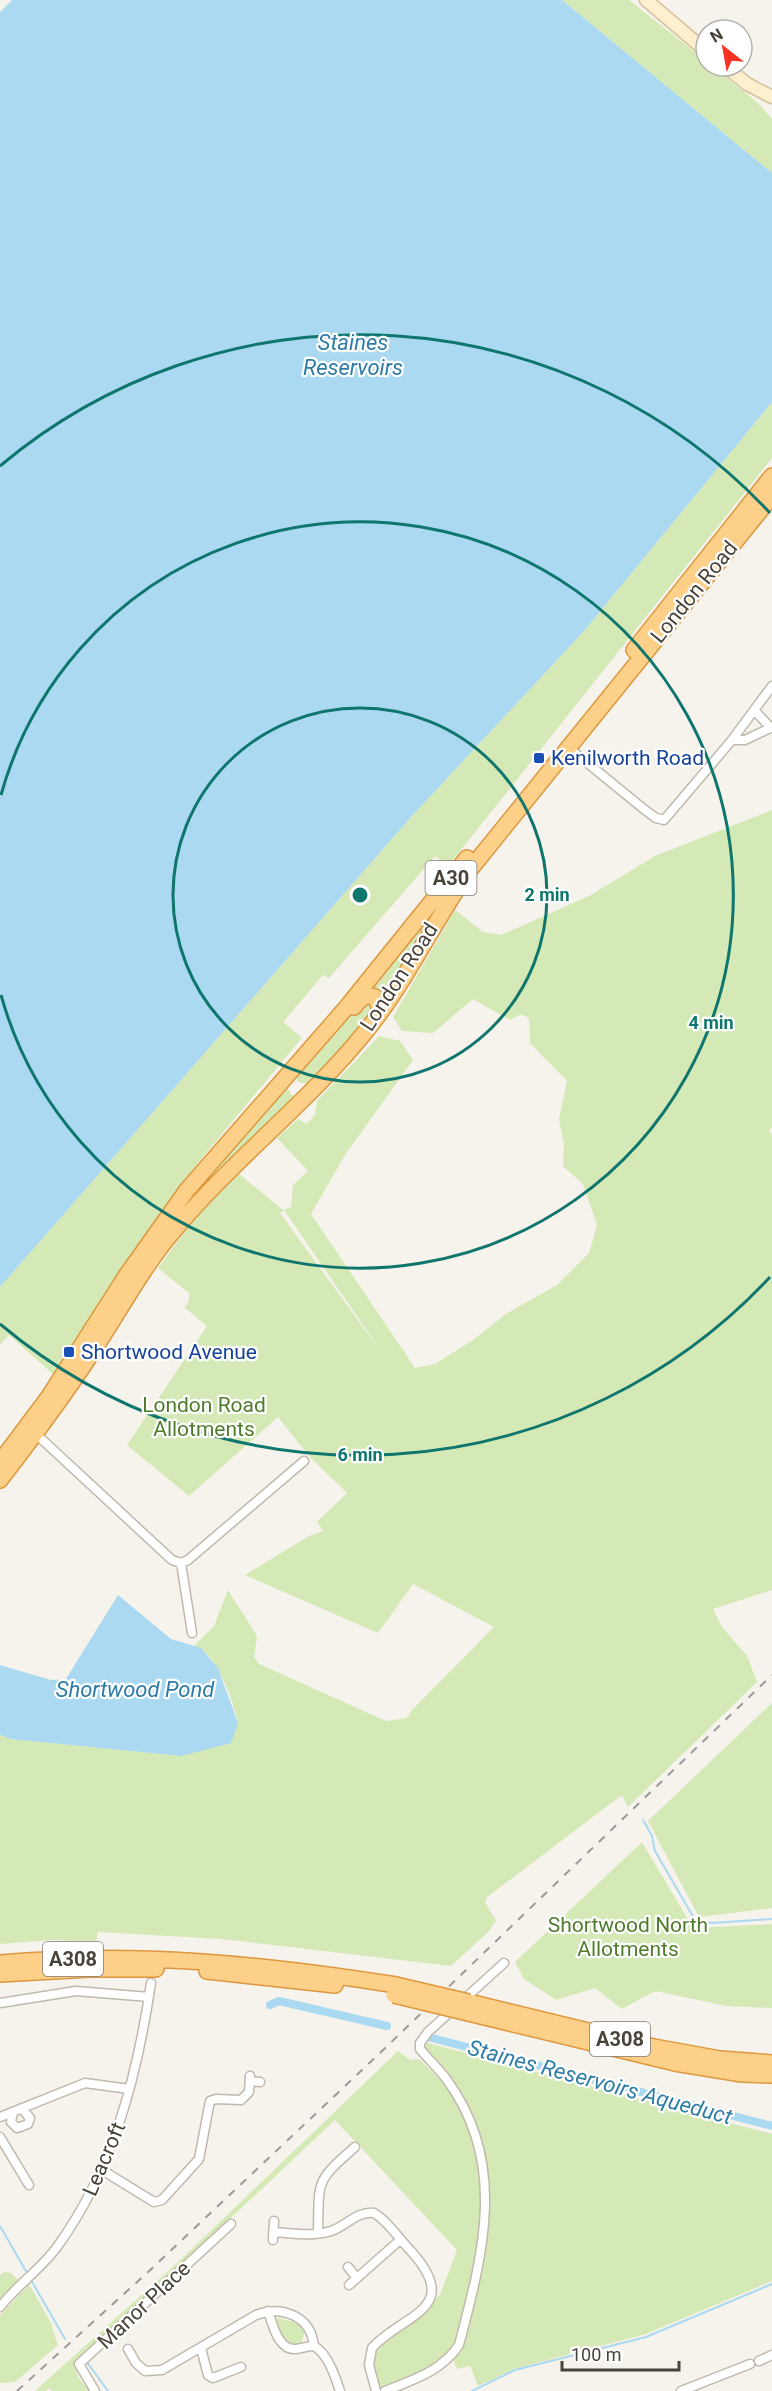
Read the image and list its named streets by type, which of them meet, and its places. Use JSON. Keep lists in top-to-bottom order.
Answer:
{
  "streets": {
    "highway": ["London Road", "A30", "A308"],
    "street": ["Leacroft", "Manor Place"]
  },
  "crossings": [
    ["London Road", "A30"]
  ],
  "water": ["Staines Reservoirs", "Shortwood Pond", "Staines Reservoirs Aqueduct"],
  "parks": ["London Road Allotments", "Shortwood North Allotments"],
  "places": {
    "transit": ["Kenilworth Road", "Shortwood Avenue"]
  },
  "scale_bar": "100 m",
  "north": "top left",
  "rings": ["2 min", "4 min", "6 min"]
}
